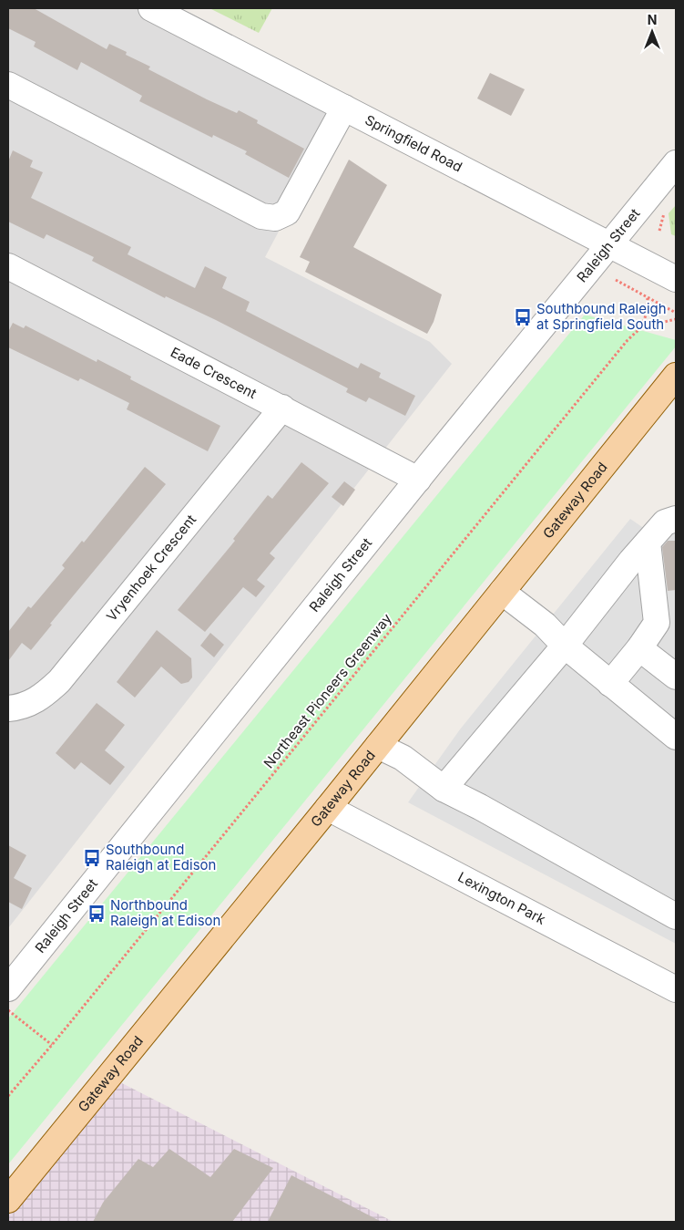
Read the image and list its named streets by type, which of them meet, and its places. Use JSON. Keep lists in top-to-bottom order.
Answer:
{
  "streets": {
    "main road": ["Gateway Road"],
    "street": [
      "Springfield Road",
      "Raleigh Street",
      "Eade Crescent",
      "Vryenhoek Crescent",
      "Lexington Park"
    ],
    "path": ["Northeast Pioneers Greenway"]
  },
  "crossings": [
    ["Springfield Road", "Raleigh Street"],
    ["Raleigh Street", "Eade Crescent"],
    ["Eade Crescent", "Vryenhoek Crescent"],
    ["Gateway Road", "Lexington Park"]
  ],
  "places": {
    "bus stop": ["Southbound Raleigh at Springfield South", "Southbound Raleigh at Edison", "Northbound Raleigh at Edison"]
  },
  "north": "top"
}
